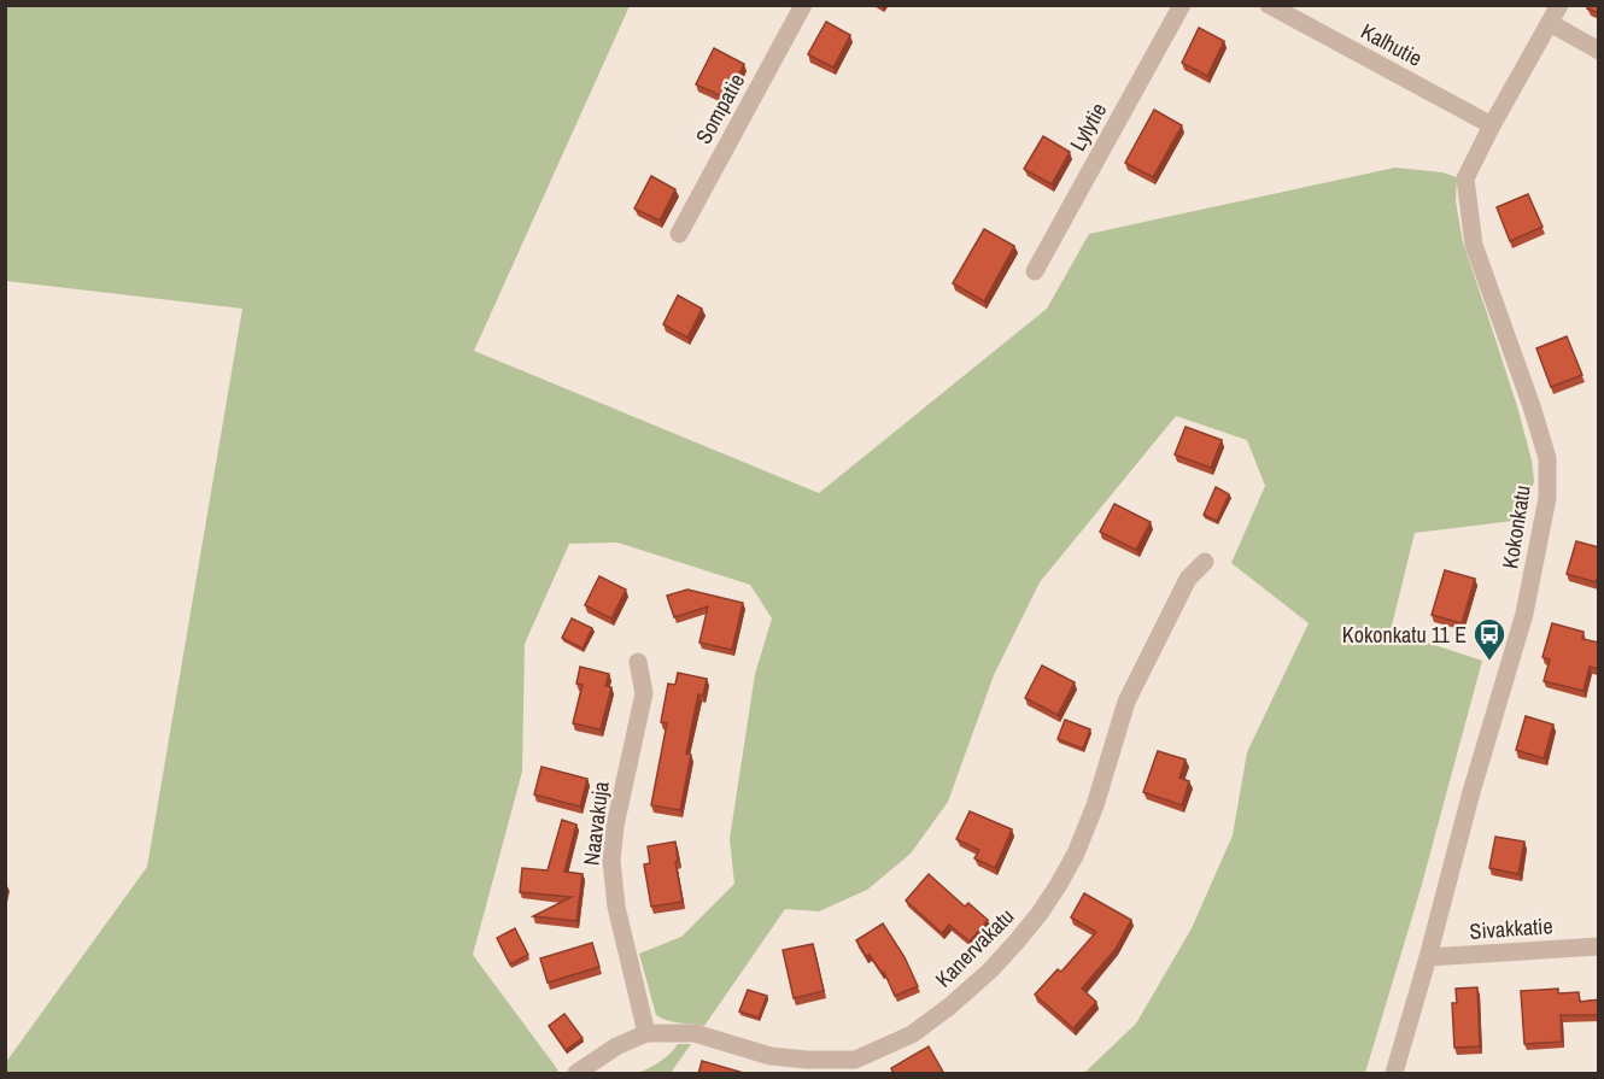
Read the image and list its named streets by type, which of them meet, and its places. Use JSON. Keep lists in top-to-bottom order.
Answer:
{
  "streets": {
    "street": [
      "Kalhutie",
      "Sompatie",
      "Lylytie",
      "Kokonkatu",
      "Naavakuja",
      "Sivakkatie",
      "Kanervakatu"
    ]
  },
  "crossings": [
    ["Kalhutie", "Kokonkatu"],
    ["Kokonkatu", "Sivakkatie"],
    ["Naavakuja", "Kanervakatu"]
  ],
  "places": {
    "bus stop": ["Kokonkatu 11 E"]
  }
}
